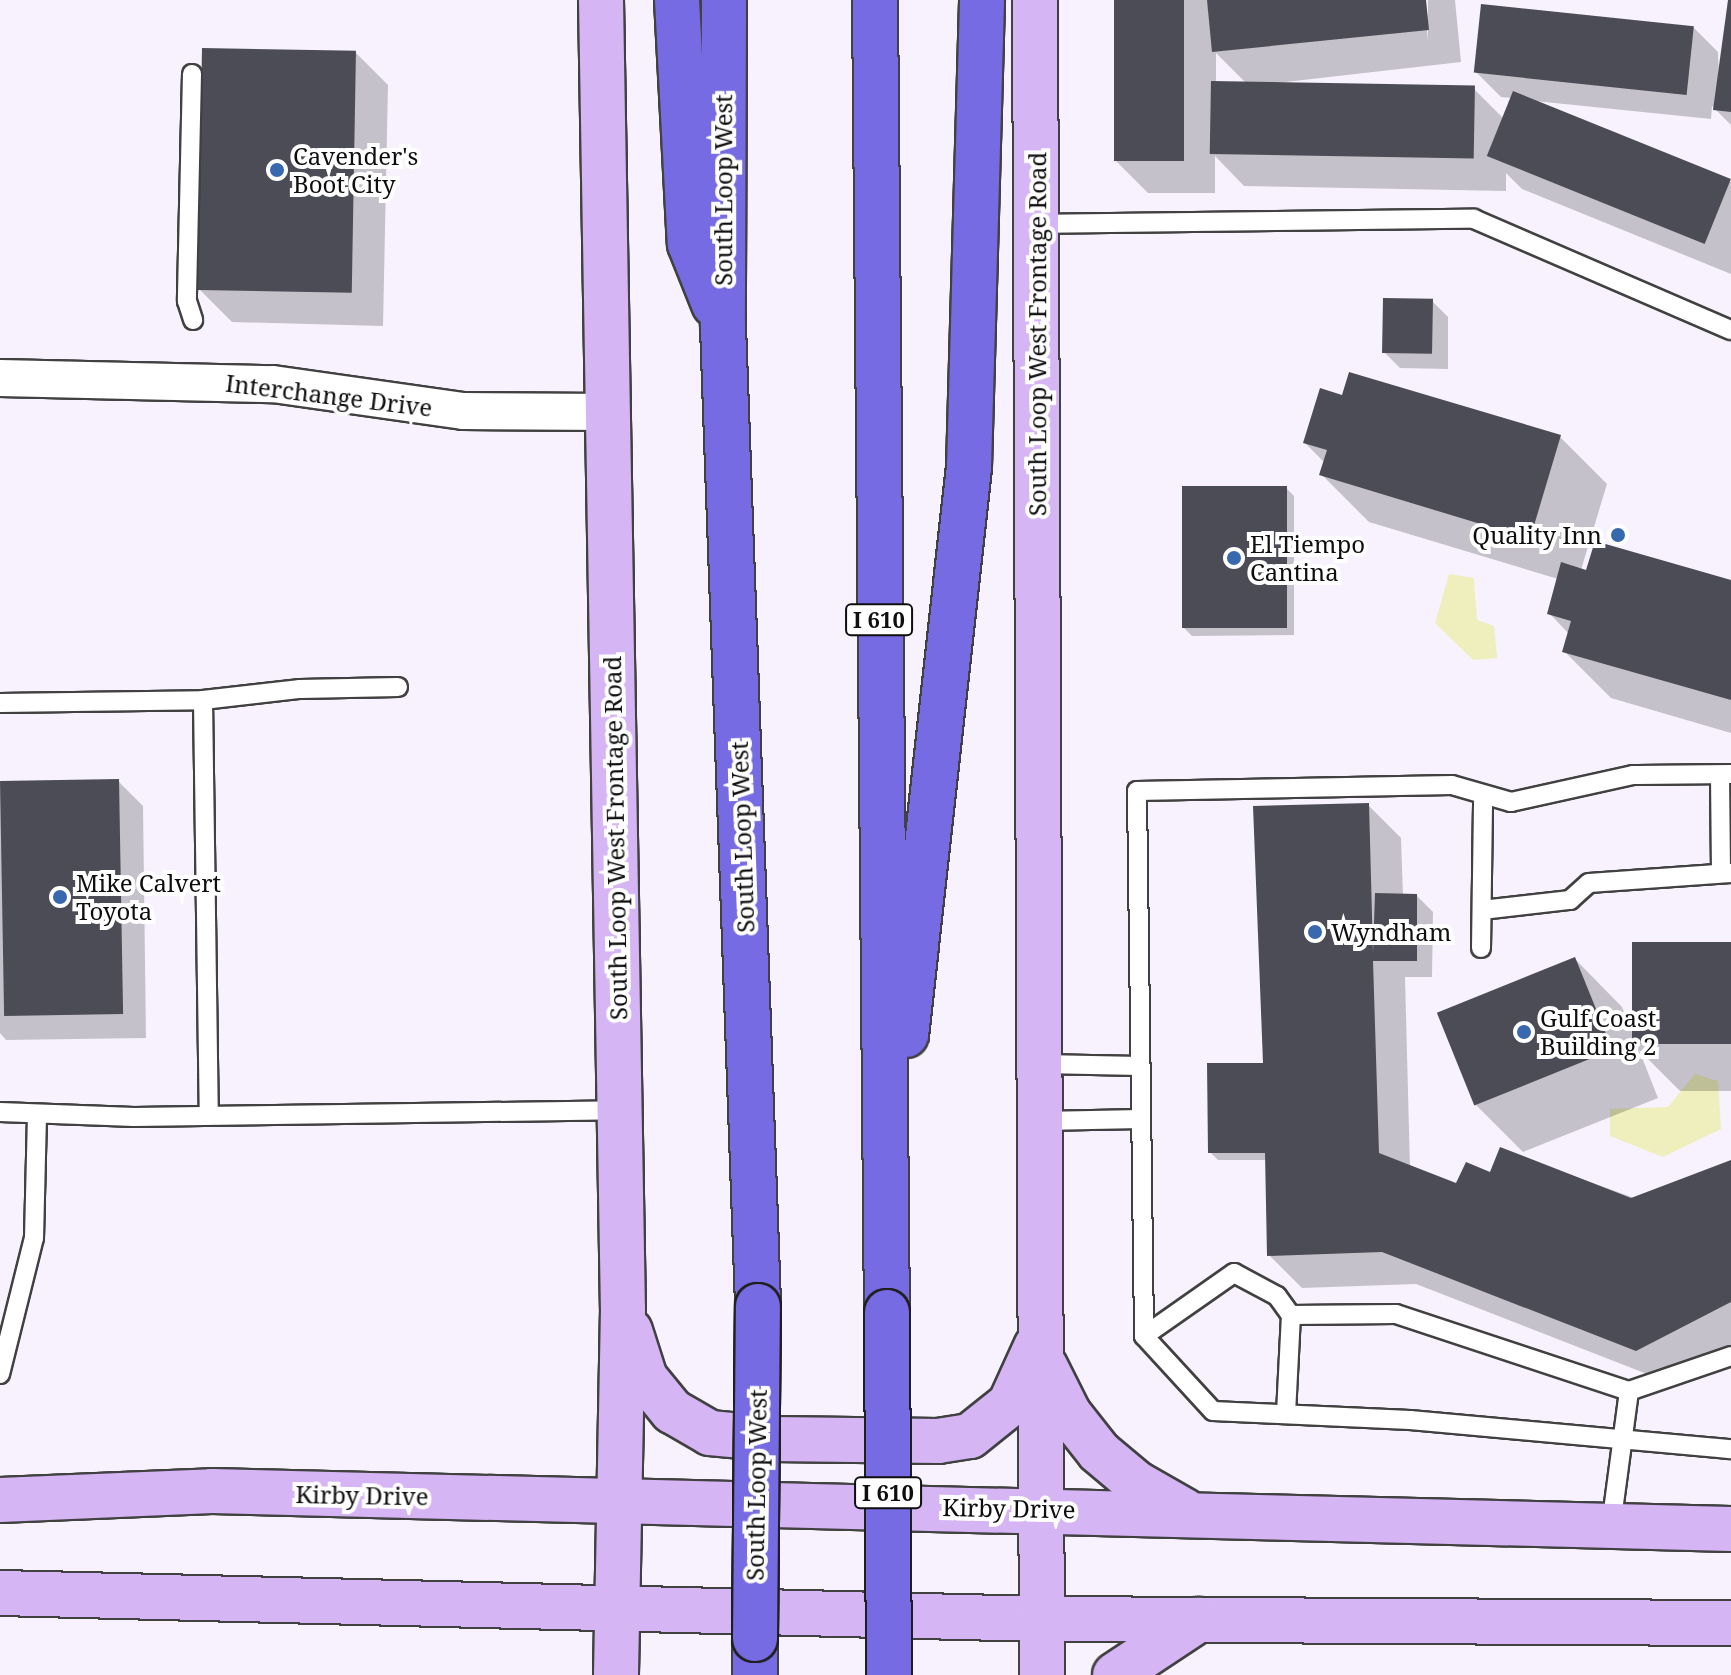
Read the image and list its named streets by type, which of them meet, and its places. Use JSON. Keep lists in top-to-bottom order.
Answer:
{
  "streets": {
    "highway": ["South Loop West", "I 610"],
    "main road": ["South Loop West Frontage Road", "Kirby Drive"],
    "street": ["Interchange Drive"]
  },
  "crossings": [
    ["South Loop West Frontage Road", "Interchange Drive"],
    ["South Loop West Frontage Road", "Kirby Drive"]
  ],
  "places": [
    "Cavender's Boot City",
    "Quality Inn",
    "El Tiempo Cantina",
    "Mike Calvert Toyota",
    "Wyndham",
    "Gulf Coast Building 2"
  ]
}
